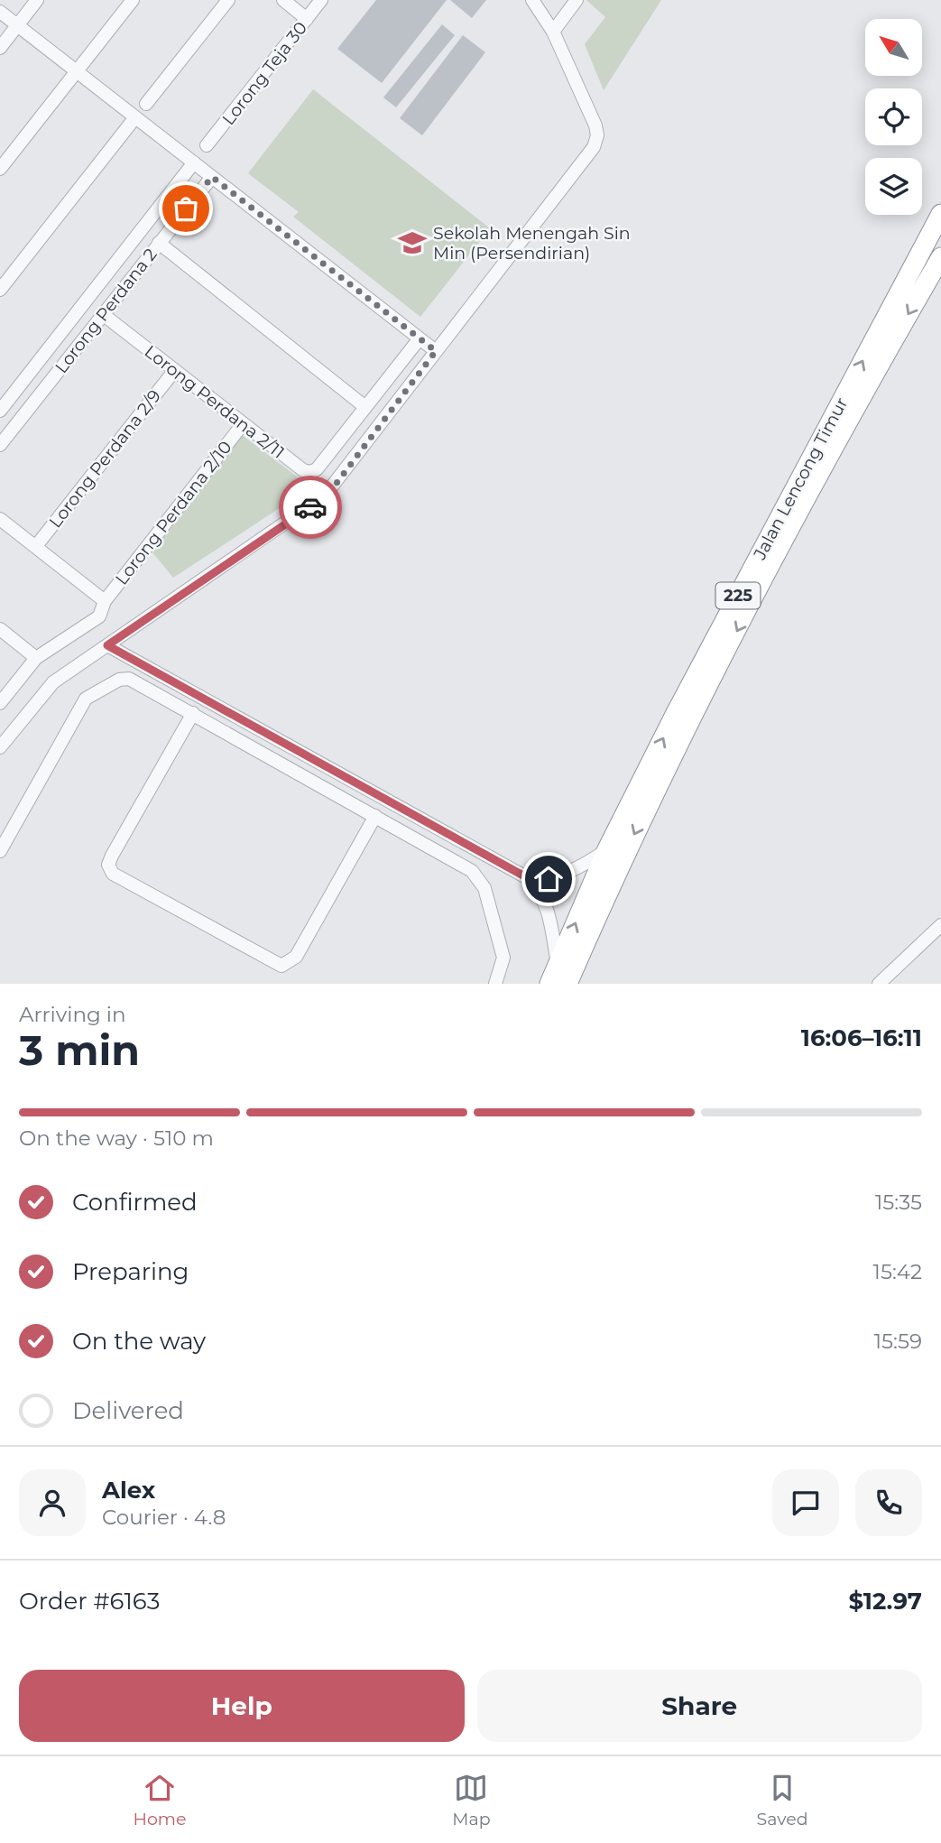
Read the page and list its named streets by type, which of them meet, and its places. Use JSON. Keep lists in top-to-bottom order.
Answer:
{
  "streets": {
    "highway": ["Jalan Lencong Timur", "225"],
    "street": [
      "Lorong Teja 30",
      "Lorong Perdana 2",
      "Lorong Perdana 2/11",
      "Lorong Perdana 2/9",
      "Lorong Perdana 2/10"
    ]
  },
  "crossings": [
    ["Lorong Perdana 2", "Lorong Perdana 2/11"],
    ["Lorong Perdana 2/11", "Lorong Perdana 2/9"],
    ["Lorong Perdana 2/11", "Lorong Perdana 2/10"]
  ],
  "places": {
    "school or university": ["Sekolah Menengah Sin Min (Persendirian)"]
  },
  "north": "top left",
  "page": {
    "heading": ["3 min", "Arriving in", "16:06–16:11"],
    "panel": [
      "Alex",
      "Courier · 4.8",
      "Order #6163",
      "$12.97"
    ],
    "bar": "On the way · 510 m",
    "list": [
      ["Confirmed", "15:35"],
      ["Preparing", "15:42"],
      ["On the way", "15:59"],
      "Delivered"
    ],
    "buttons": ["Help", "Share"],
    "tabs": ["Home", "Map", "Saved"]
  }
}
